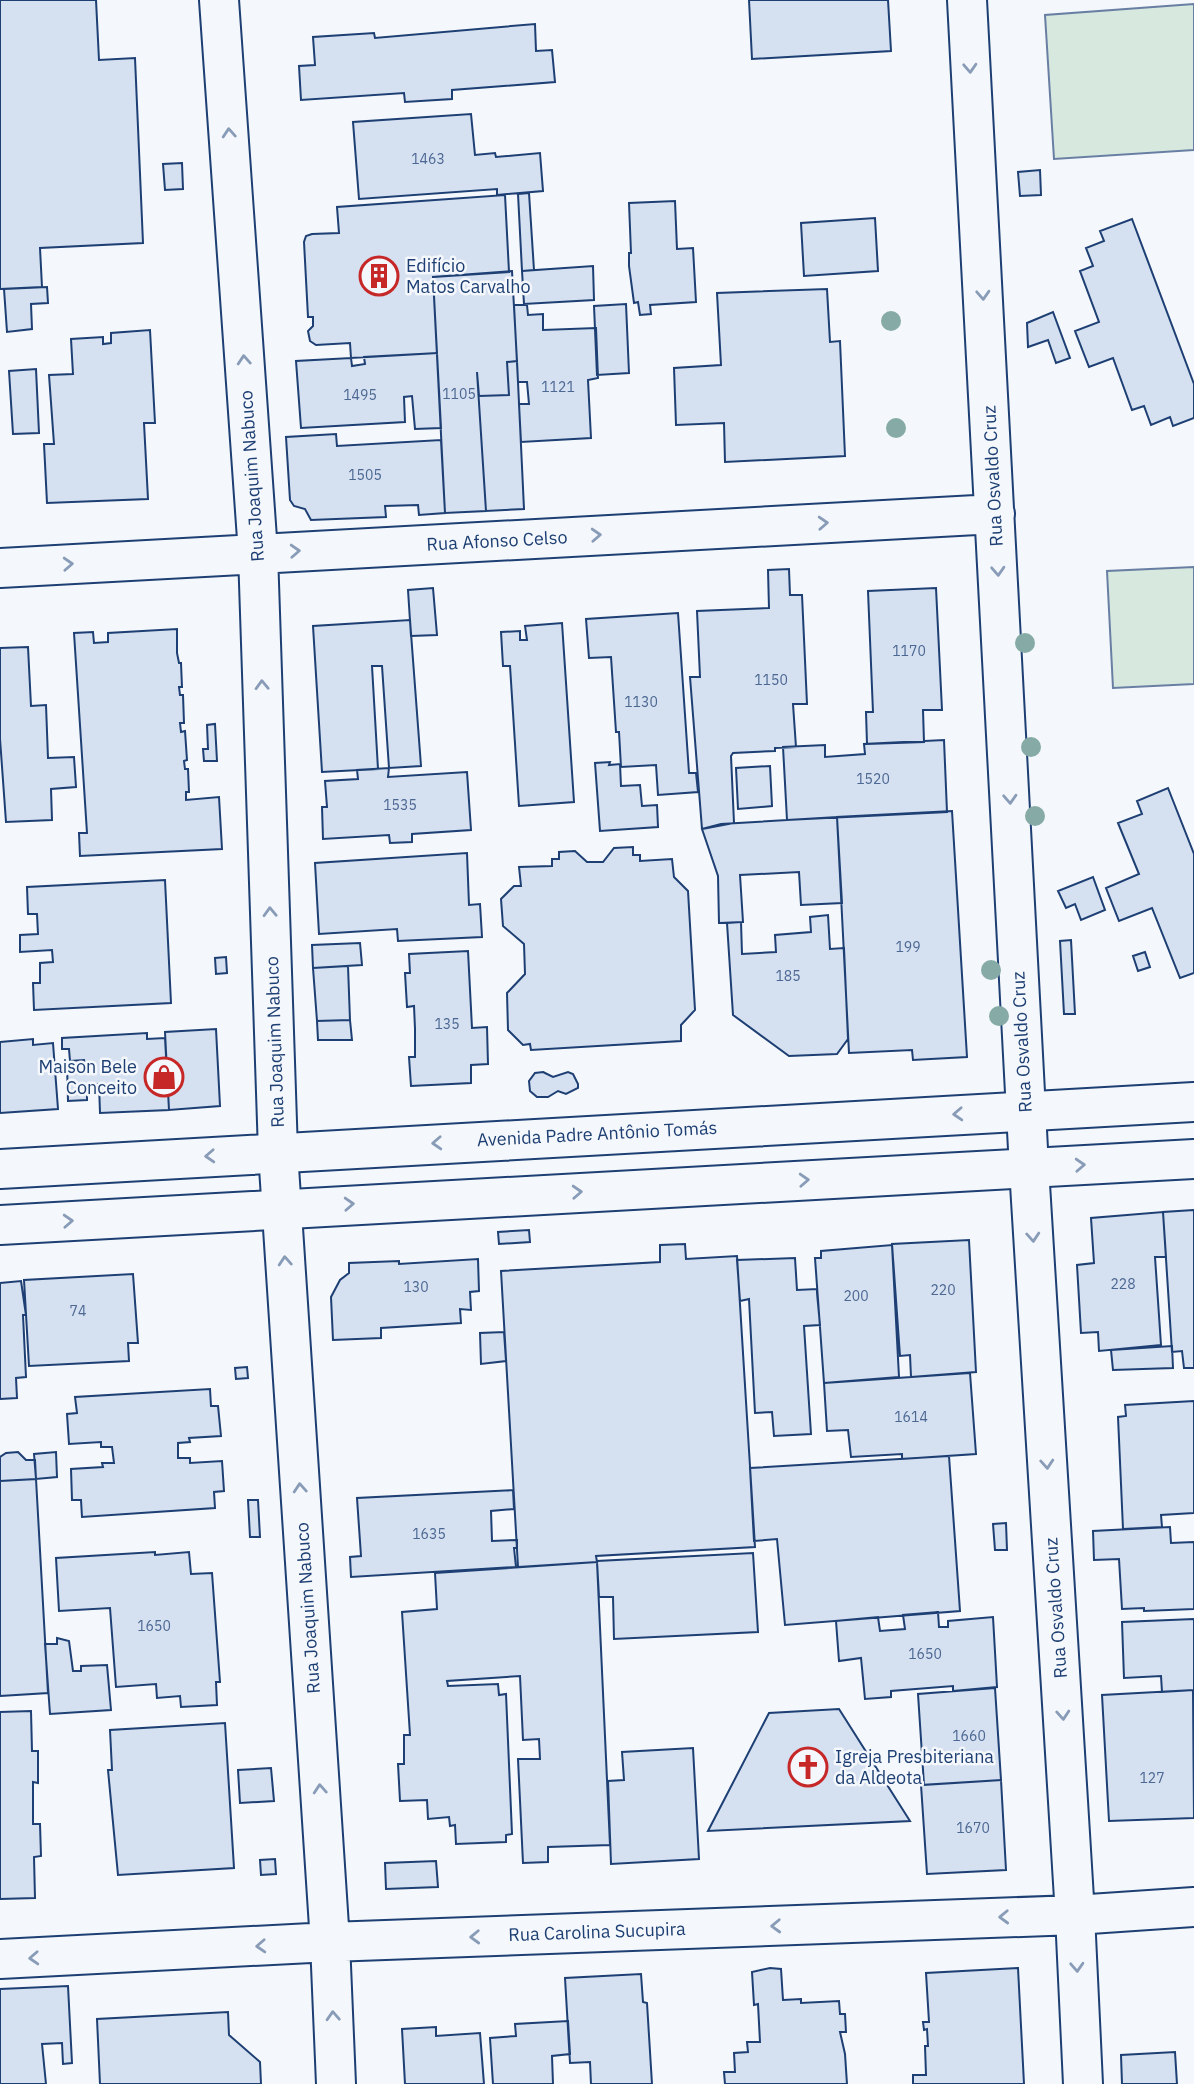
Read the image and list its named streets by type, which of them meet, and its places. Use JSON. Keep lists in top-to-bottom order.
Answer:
{
  "streets": {
    "street": [
      "Rua Joaquim Nabuco",
      "Rua Osvaldo Cruz",
      "Rua Afonso Celso",
      "Avenida Padre Antônio Tomás",
      "Rua Carolina Sucupira"
    ]
  },
  "crossings": [
    ["Rua Joaquim Nabuco", "Rua Afonso Celso"],
    ["Rua Joaquim Nabuco", "Avenida Padre Antônio Tomás"],
    ["Rua Joaquim Nabuco", "Rua Carolina Sucupira"],
    ["Rua Osvaldo Cruz", "Rua Afonso Celso"],
    ["Rua Osvaldo Cruz", "Avenida Padre Antônio Tomás"],
    ["Rua Osvaldo Cruz", "Rua Carolina Sucupira"]
  ],
  "one_way": [
    "Rua Joaquim Nabuco",
    "Rua Osvaldo Cruz",
    "Rua Afonso Celso",
    "Rua Carolina Sucupira"
  ],
  "places": {
    "building": ["Edifício Matos Carvalho"],
    "shop": ["Maison Bele Conceito"],
    "church": ["Igreja Presbiteriana da Aldeota"]
  },
  "house_numbers": [
    "1463",
    "1121",
    "1105",
    "1495",
    "1505",
    "1170",
    "1150",
    "1130",
    "1520",
    "1535",
    "199",
    "185",
    "135",
    "228",
    "130",
    "220",
    "200",
    "74",
    "1614",
    "1635",
    "1650",
    "1650",
    "1660",
    "127",
    "1670"
  ]
}
